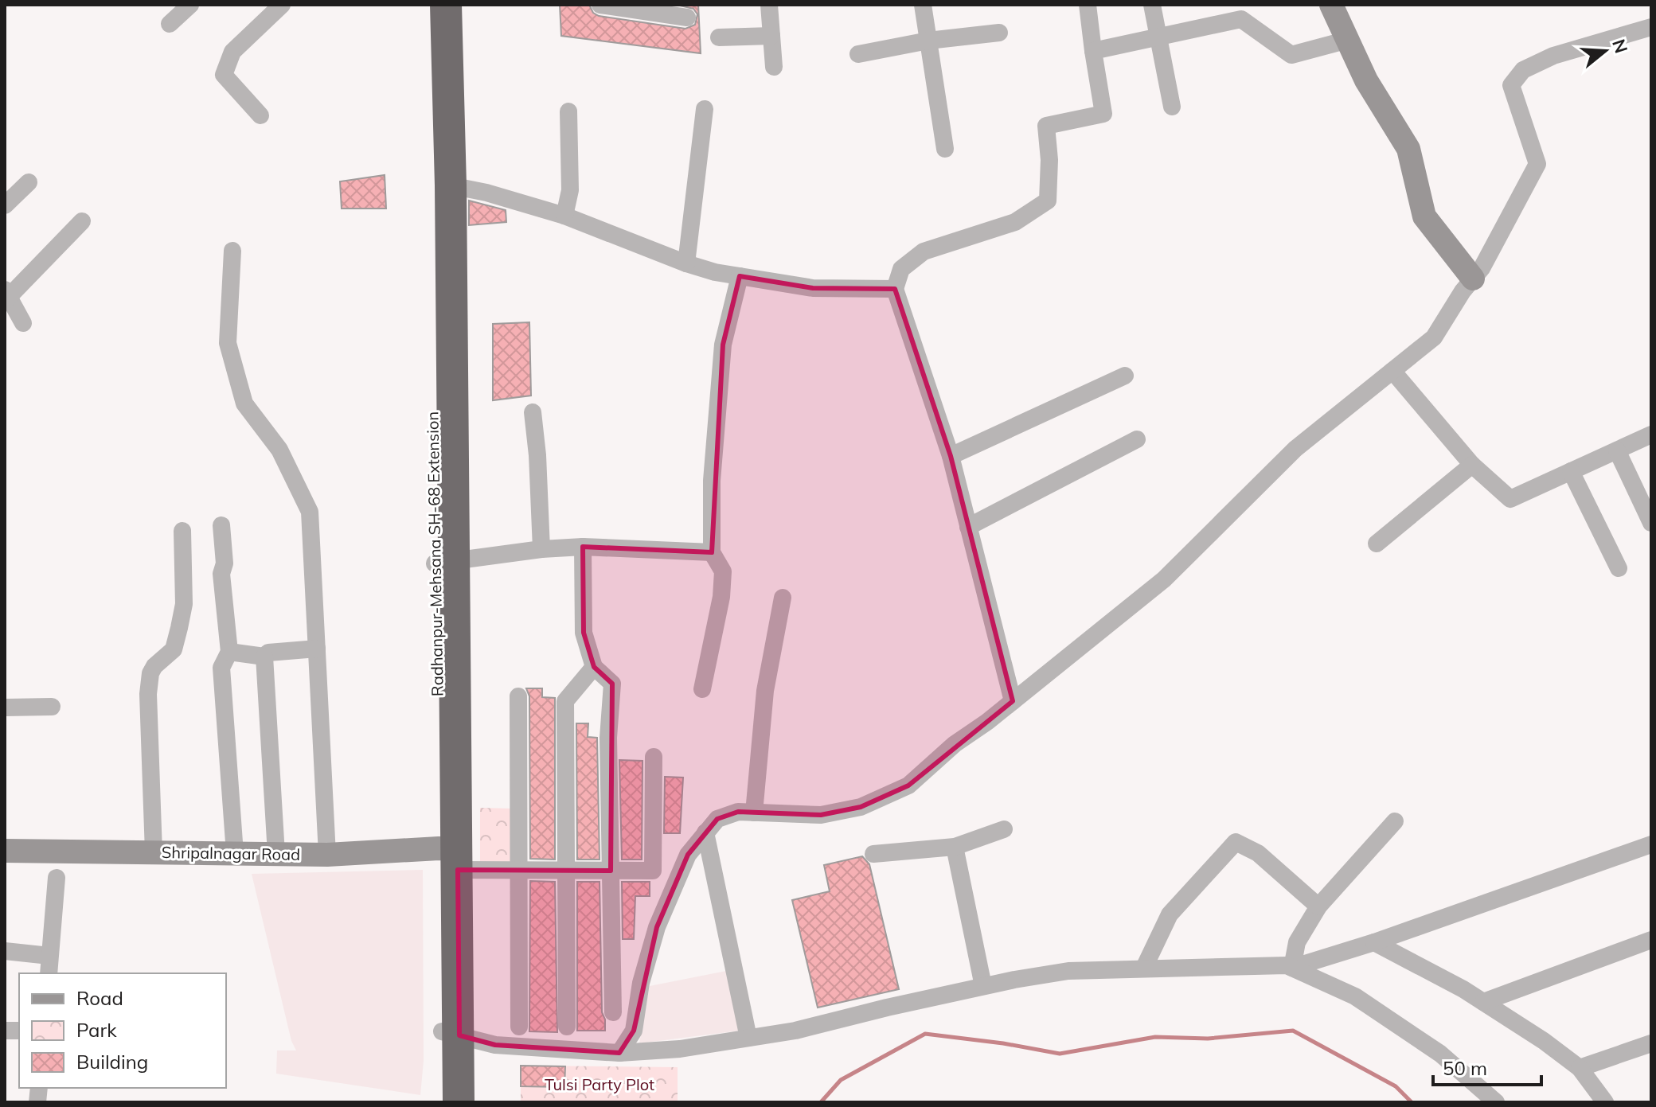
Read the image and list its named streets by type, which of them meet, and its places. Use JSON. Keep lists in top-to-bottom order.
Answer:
{
  "streets": {
    "highway": ["Radhanpur-Mehsana SH-68 Extension"],
    "street": ["Shripalnagar Road"]
  },
  "crossings": [
    ["Radhanpur-Mehsana SH-68 Extension", "Shripalnagar Road"]
  ],
  "parks": ["Tulsi Party Plot"],
  "legend": ["Road", "Park", "Building"],
  "scale_bar": "50 m",
  "north": "right"
}
